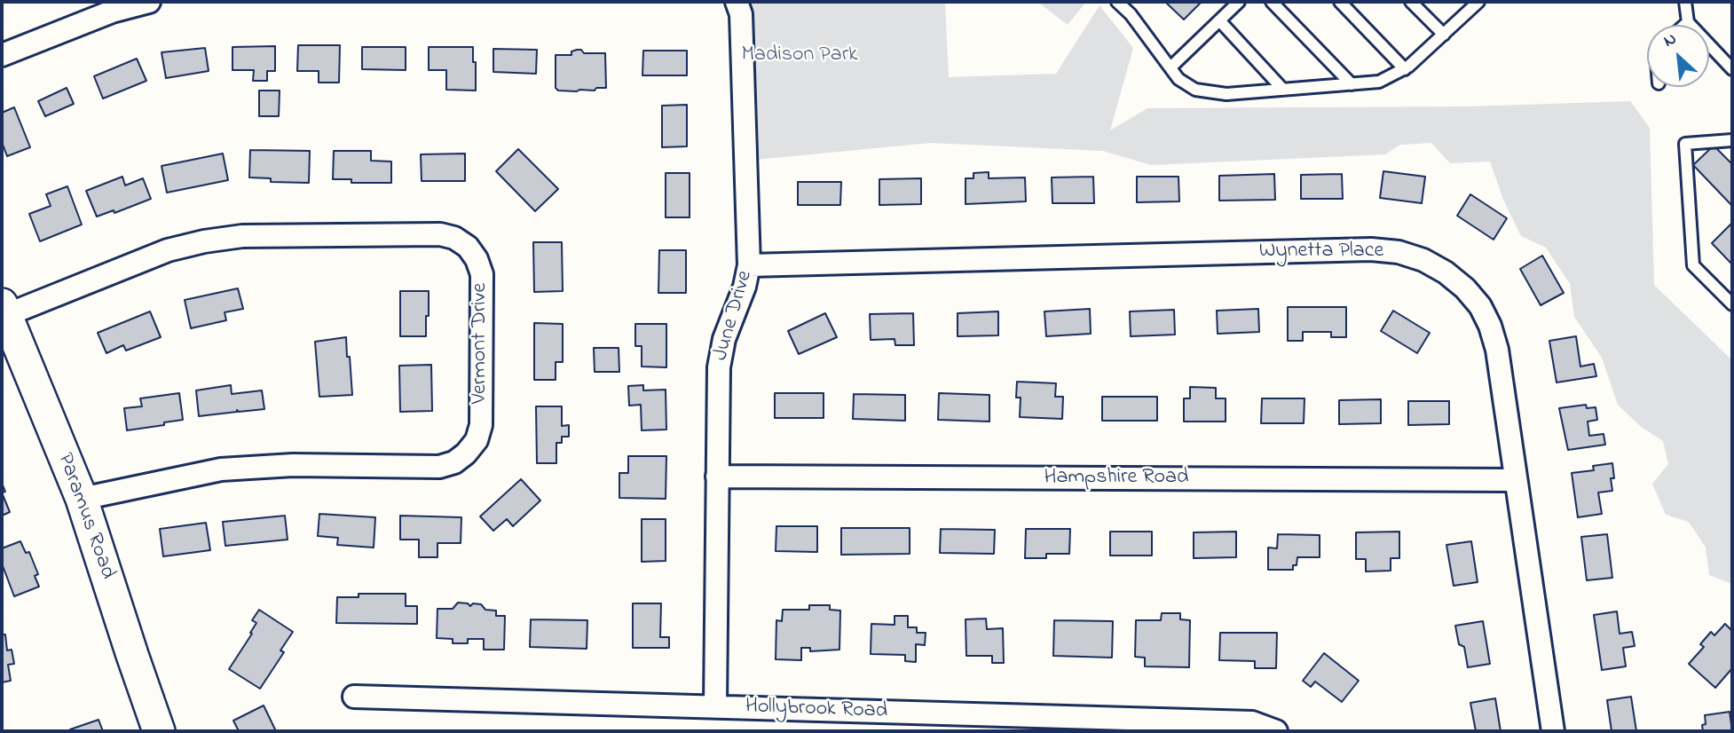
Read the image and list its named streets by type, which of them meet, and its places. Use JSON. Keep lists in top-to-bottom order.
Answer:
{
  "streets": {
    "main road": ["Paramus Road"],
    "street": [
      "Wynetta Place",
      "June Drive",
      "Vermont Drive",
      "Hampshire Road",
      "Hollybrook Road"
    ]
  },
  "crossings": [
    ["Wynetta Place", "June Drive"],
    ["Wynetta Place", "Hampshire Road"],
    ["June Drive", "Hampshire Road"],
    ["June Drive", "Hollybrook Road"],
    ["Vermont Drive", "Paramus Road"]
  ],
  "parks": ["Madison Park"],
  "north": "top left"
}
